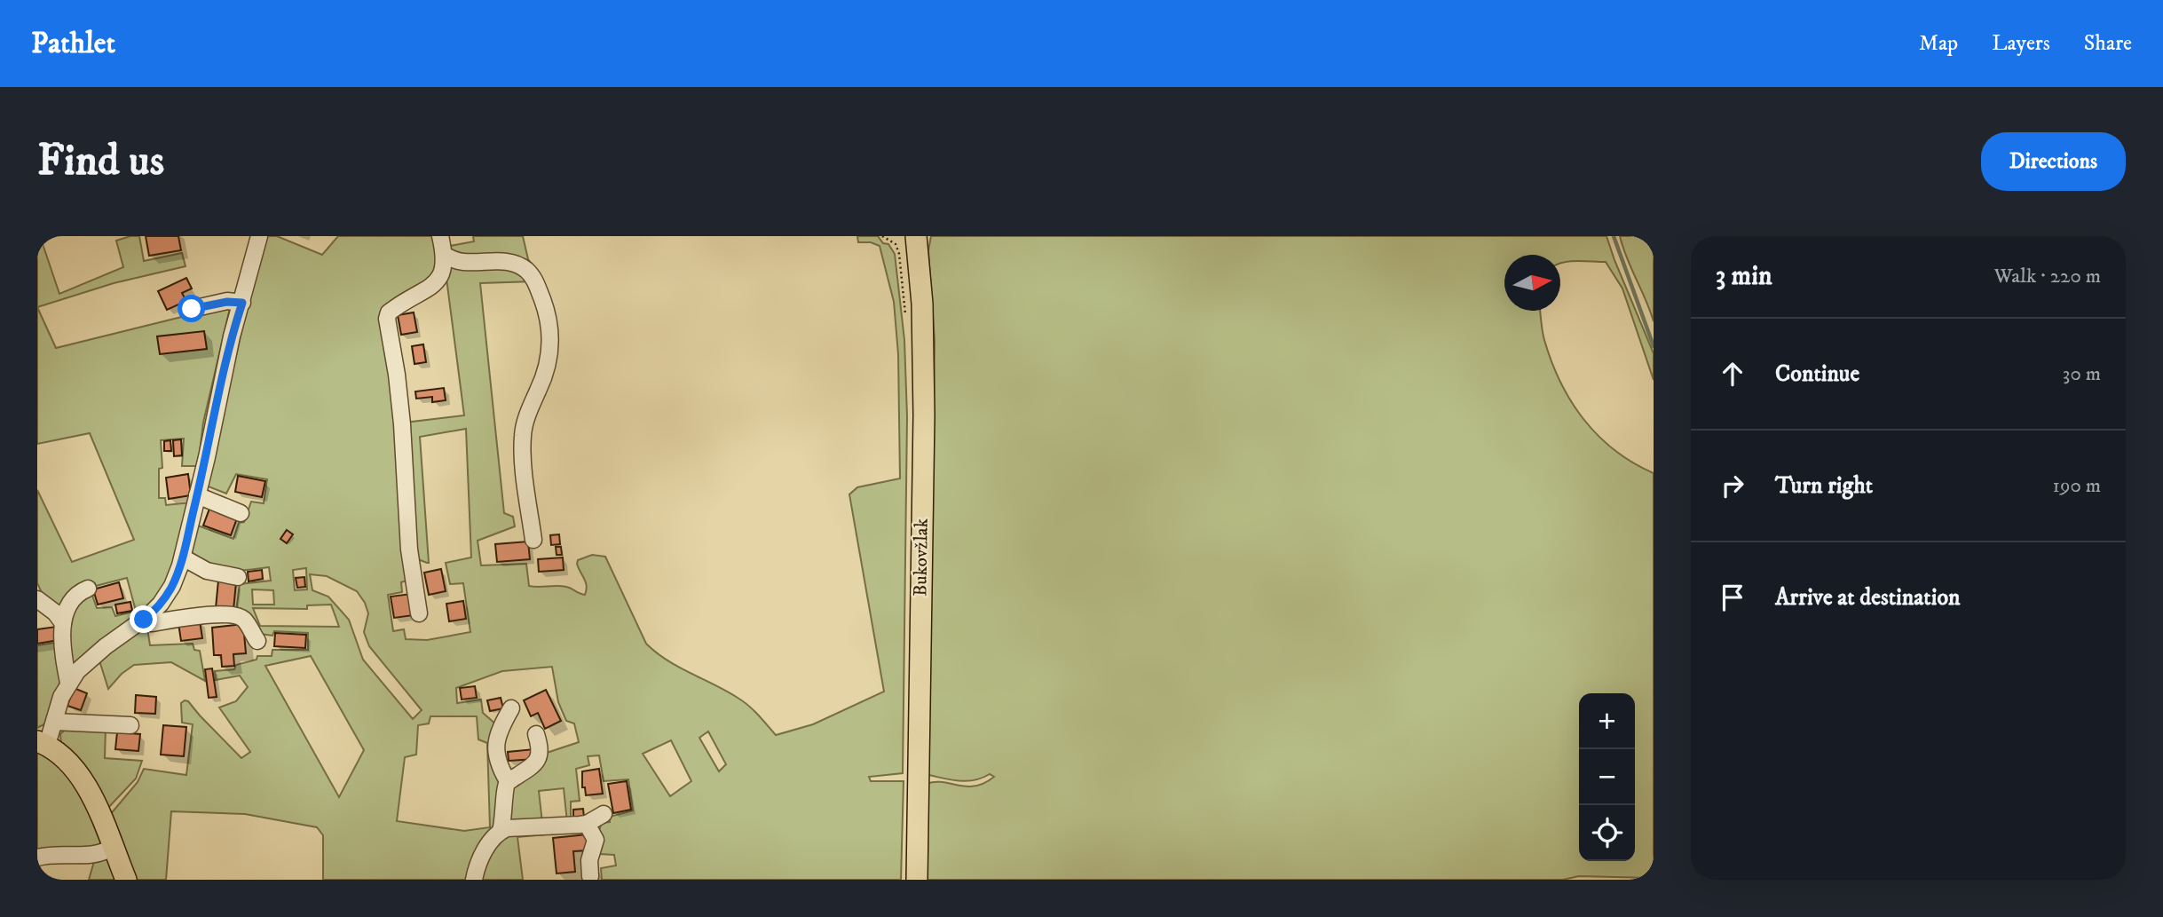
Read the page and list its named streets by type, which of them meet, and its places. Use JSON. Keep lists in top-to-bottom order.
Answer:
{
  "streets": {
    "main road": ["Bukovžlak"]
  },
  "north": "right",
  "page": {
    "header": "Pathlet",
    "nav": ["Map", "Layers", "Share"],
    "buttons": "Directions",
    "title": "Find us",
    "heading": ["3 min", "Walk · 220 m"],
    "list": [
      ["Continue", "30 m"],
      ["Turn right", "190 m"],
      "Arrive at destination"
    ],
    "map_buttons": ["+", "−"]
  }
}
